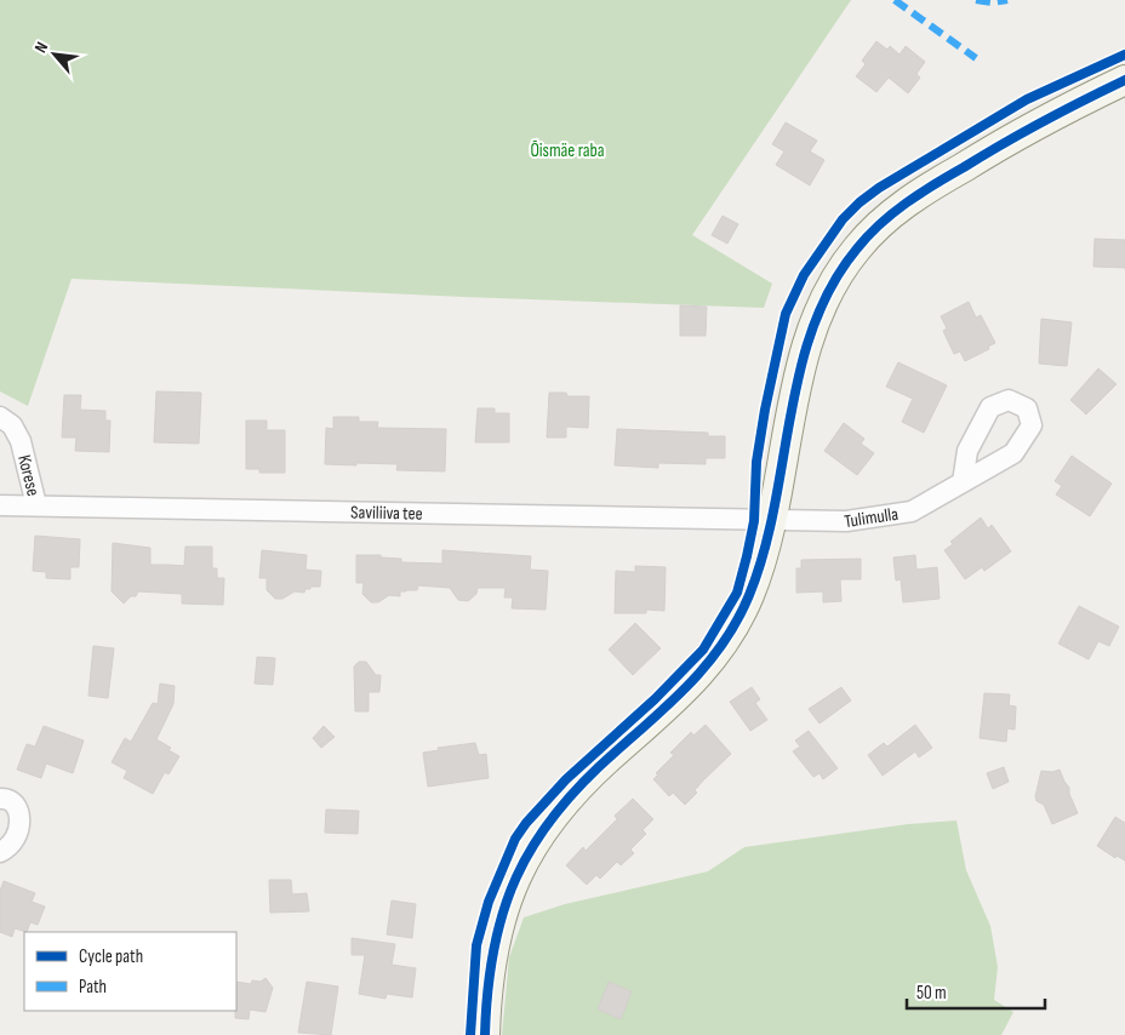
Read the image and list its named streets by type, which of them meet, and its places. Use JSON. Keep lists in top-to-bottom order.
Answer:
{
  "streets": {
    "street": ["Korese", "Saviliiva tee", "Tulimulla"]
  },
  "crossings": [
    ["Korese", "Saviliiva tee"],
    ["Saviliiva tee", "Tulimulla"]
  ],
  "parks": ["Õismäe raba"],
  "legend": ["Cycle path", "Path"],
  "scale_bar": "50 m",
  "north": "top left"
}
